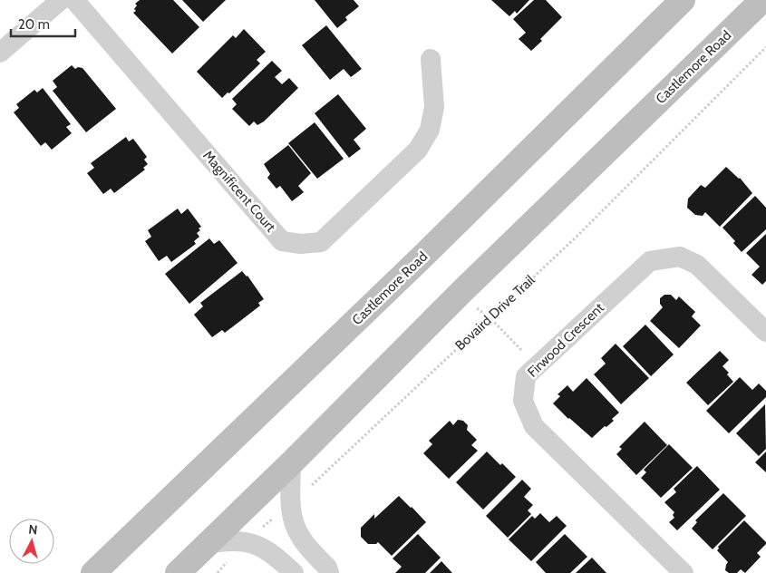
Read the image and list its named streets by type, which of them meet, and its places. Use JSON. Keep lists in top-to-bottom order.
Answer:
{
  "streets": {
    "main road": ["Castlemore Road"],
    "street": ["Magnificent Court", "Firwood Crescent"],
    "path": ["Bovaird Drive Trail"]
  },
  "scale_bar": "20 m",
  "north": "top"
}
